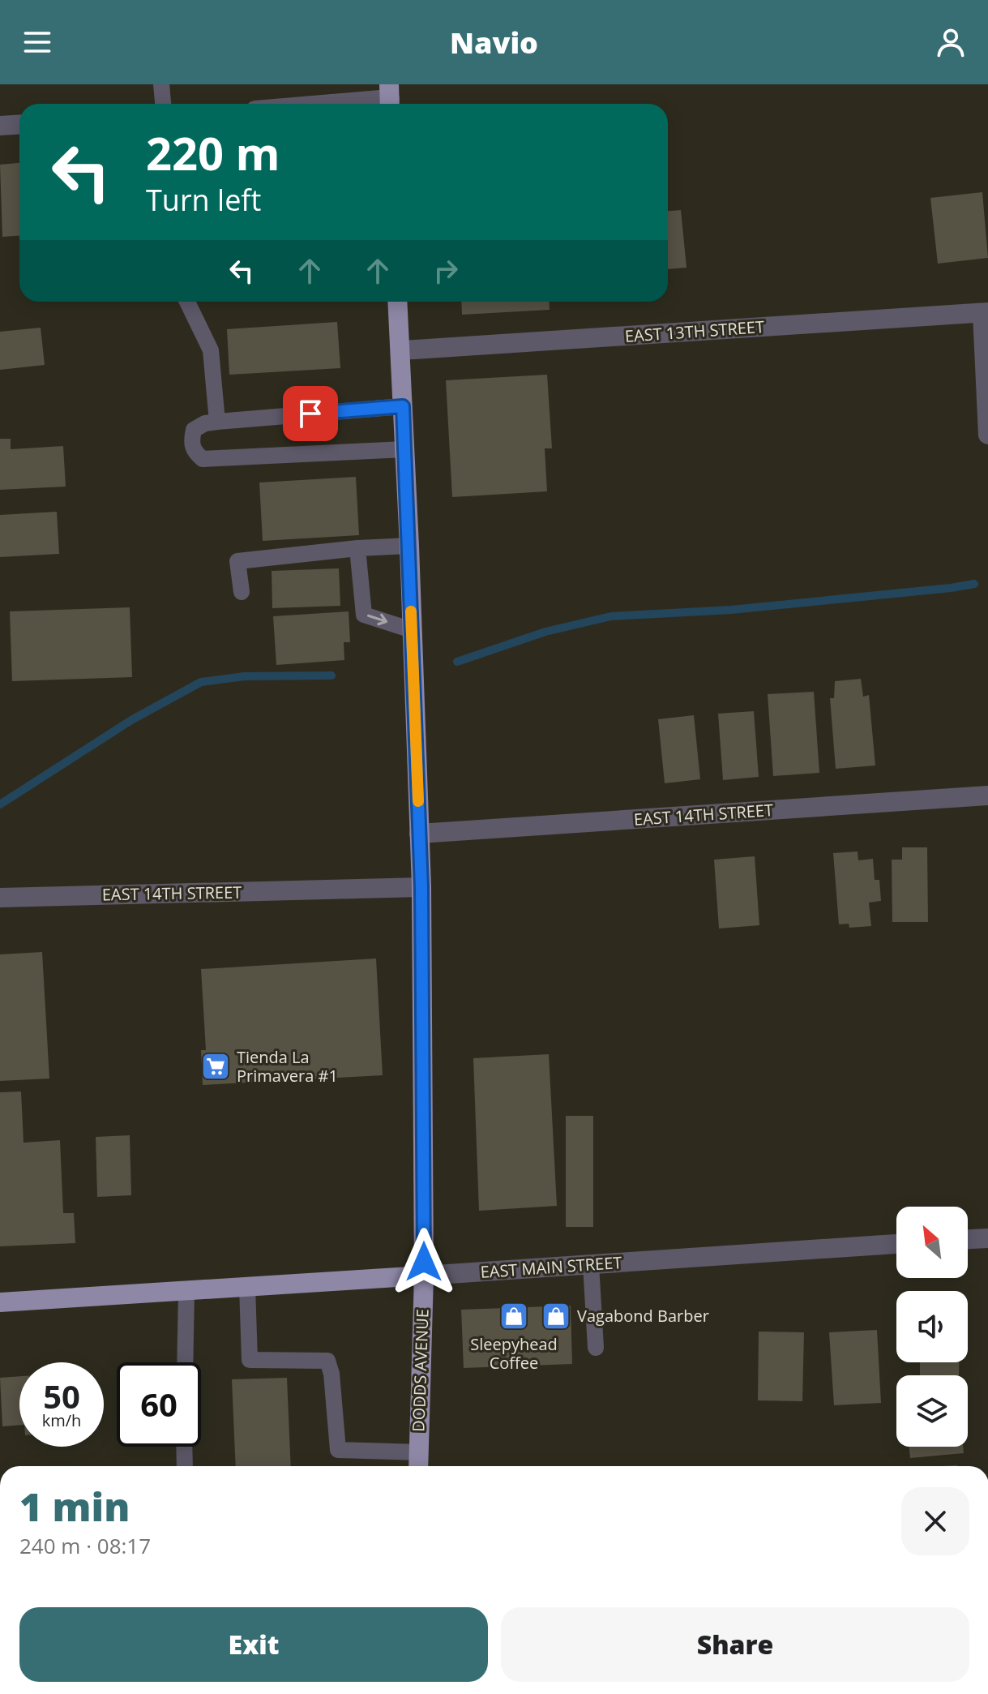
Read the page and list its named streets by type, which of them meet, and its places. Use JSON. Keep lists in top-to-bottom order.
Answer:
{
  "streets": {
    "main road": ["EAST MAIN STREET", "DODDS AVENUE"],
    "street": ["EAST 13TH STREET", "EAST 14TH STREET"]
  },
  "crossings": [
    ["EAST 13TH STREET", "DODDS AVENUE"],
    ["EAST 14TH STREET", "DODDS AVENUE"],
    ["EAST MAIN STREET", "DODDS AVENUE"]
  ],
  "places": {
    "supermarket": ["Tienda La Primavera #1"],
    "shop": ["Sleepyhead Coffee", "Vagabond Barber"]
  },
  "north": "top left",
  "page": {
    "header": "Navio",
    "turn": ["220 m", "Turn left"],
    "speed": "50 km/h",
    "limit": "60",
    "heading": ["1 min", "240 m · 08:17"],
    "buttons": ["Exit", "Share"]
  }
}
